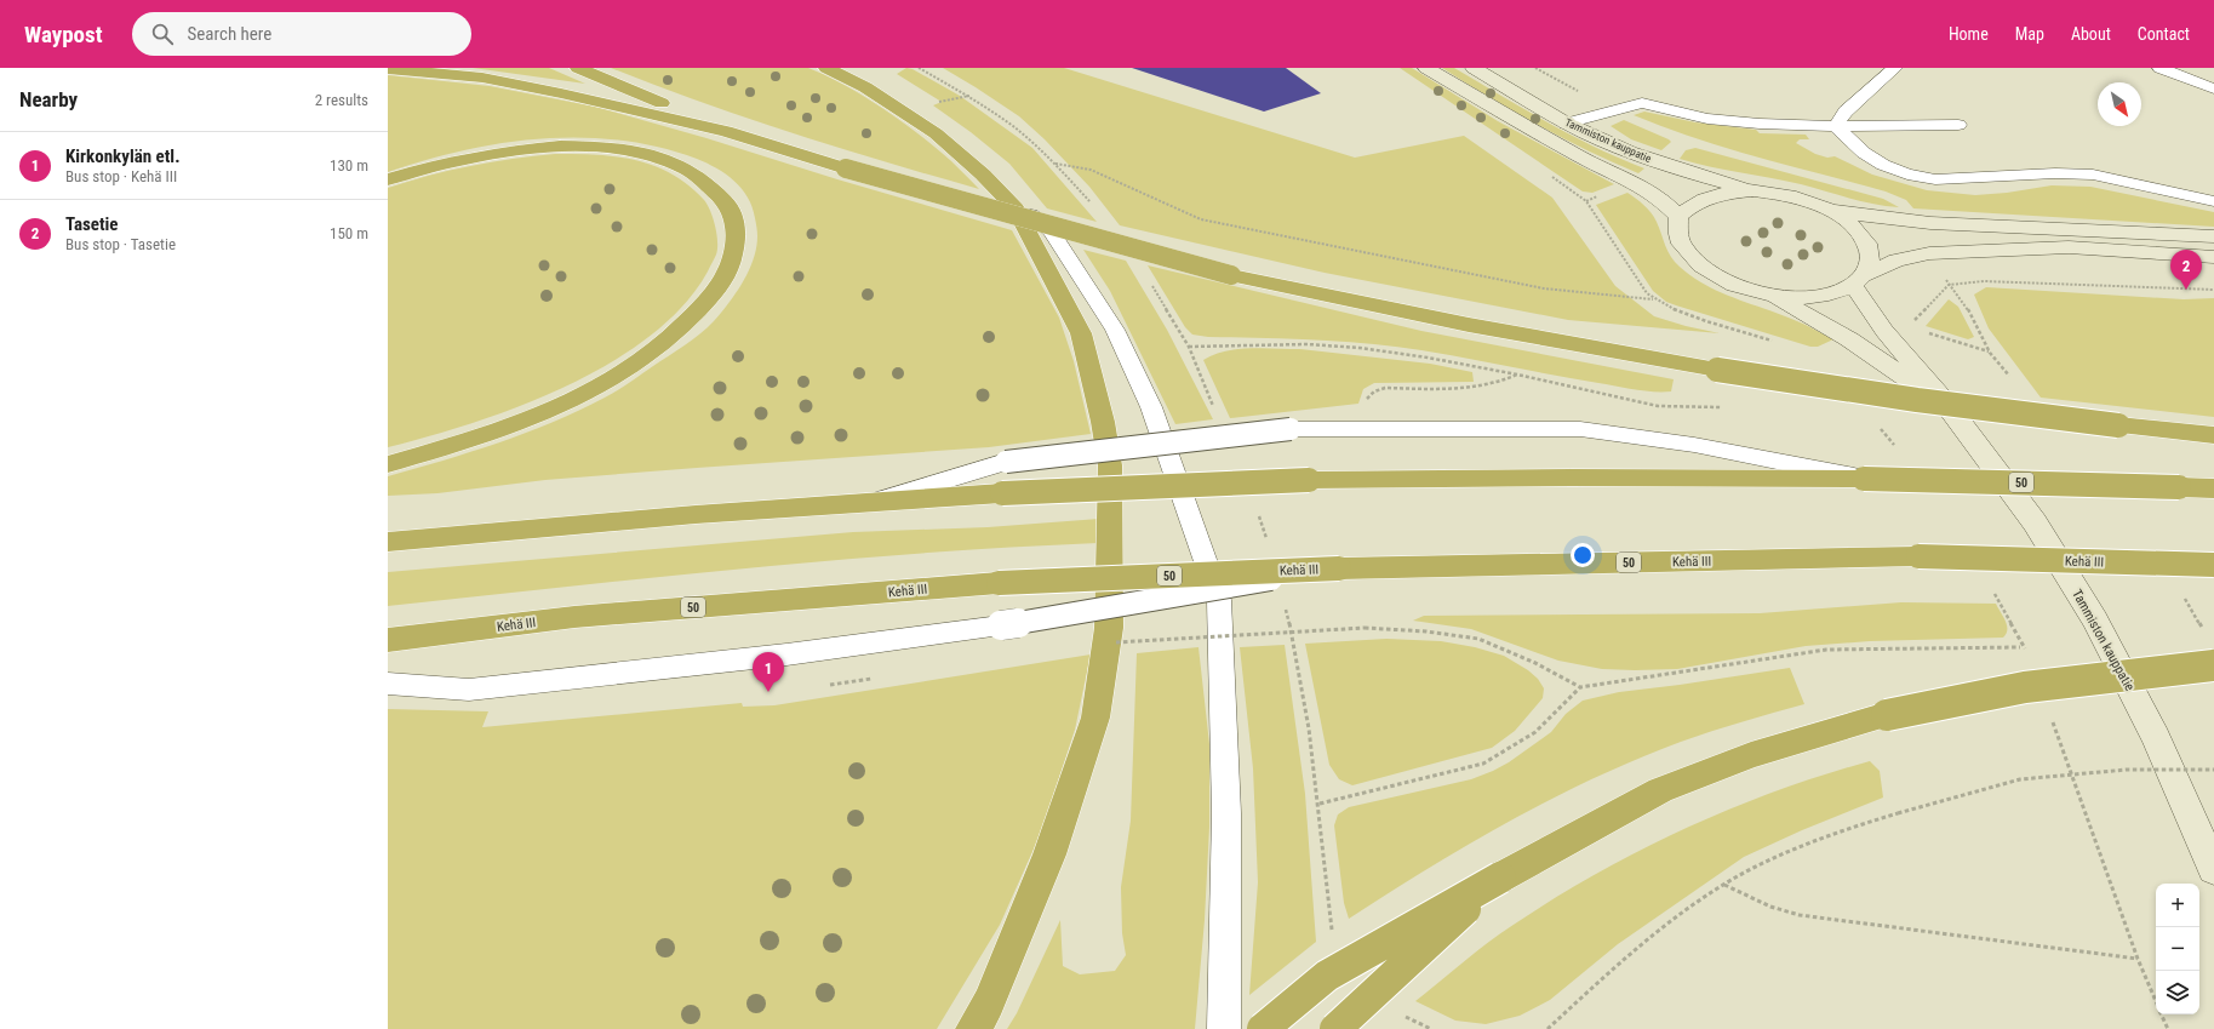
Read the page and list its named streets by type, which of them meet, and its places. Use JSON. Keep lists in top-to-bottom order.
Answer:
{
  "streets": {
    "highway": ["50", "Kehä III"],
    "main road": ["Tammiston kauppatie"]
  },
  "north": "bottom right",
  "page": {
    "header": "Waypost",
    "search": "Search here",
    "nav": [
      "Home",
      "Map",
      "About",
      "Contact"
    ],
    "heading": ["Nearby", "2 results"],
    "list": [
      {
        "mark": "1",
        "name": "Kirkonkylän etl.",
        "note": "Bus stop · Kehä III",
        "value": "130 m"
      },
      {
        "mark": "2",
        "name": "Tasetie",
        "note": "Bus stop · Tasetie",
        "value": "150 m"
      }
    ],
    "pins": ["2", "1"],
    "map_buttons": ["+", "−"]
  }
}
